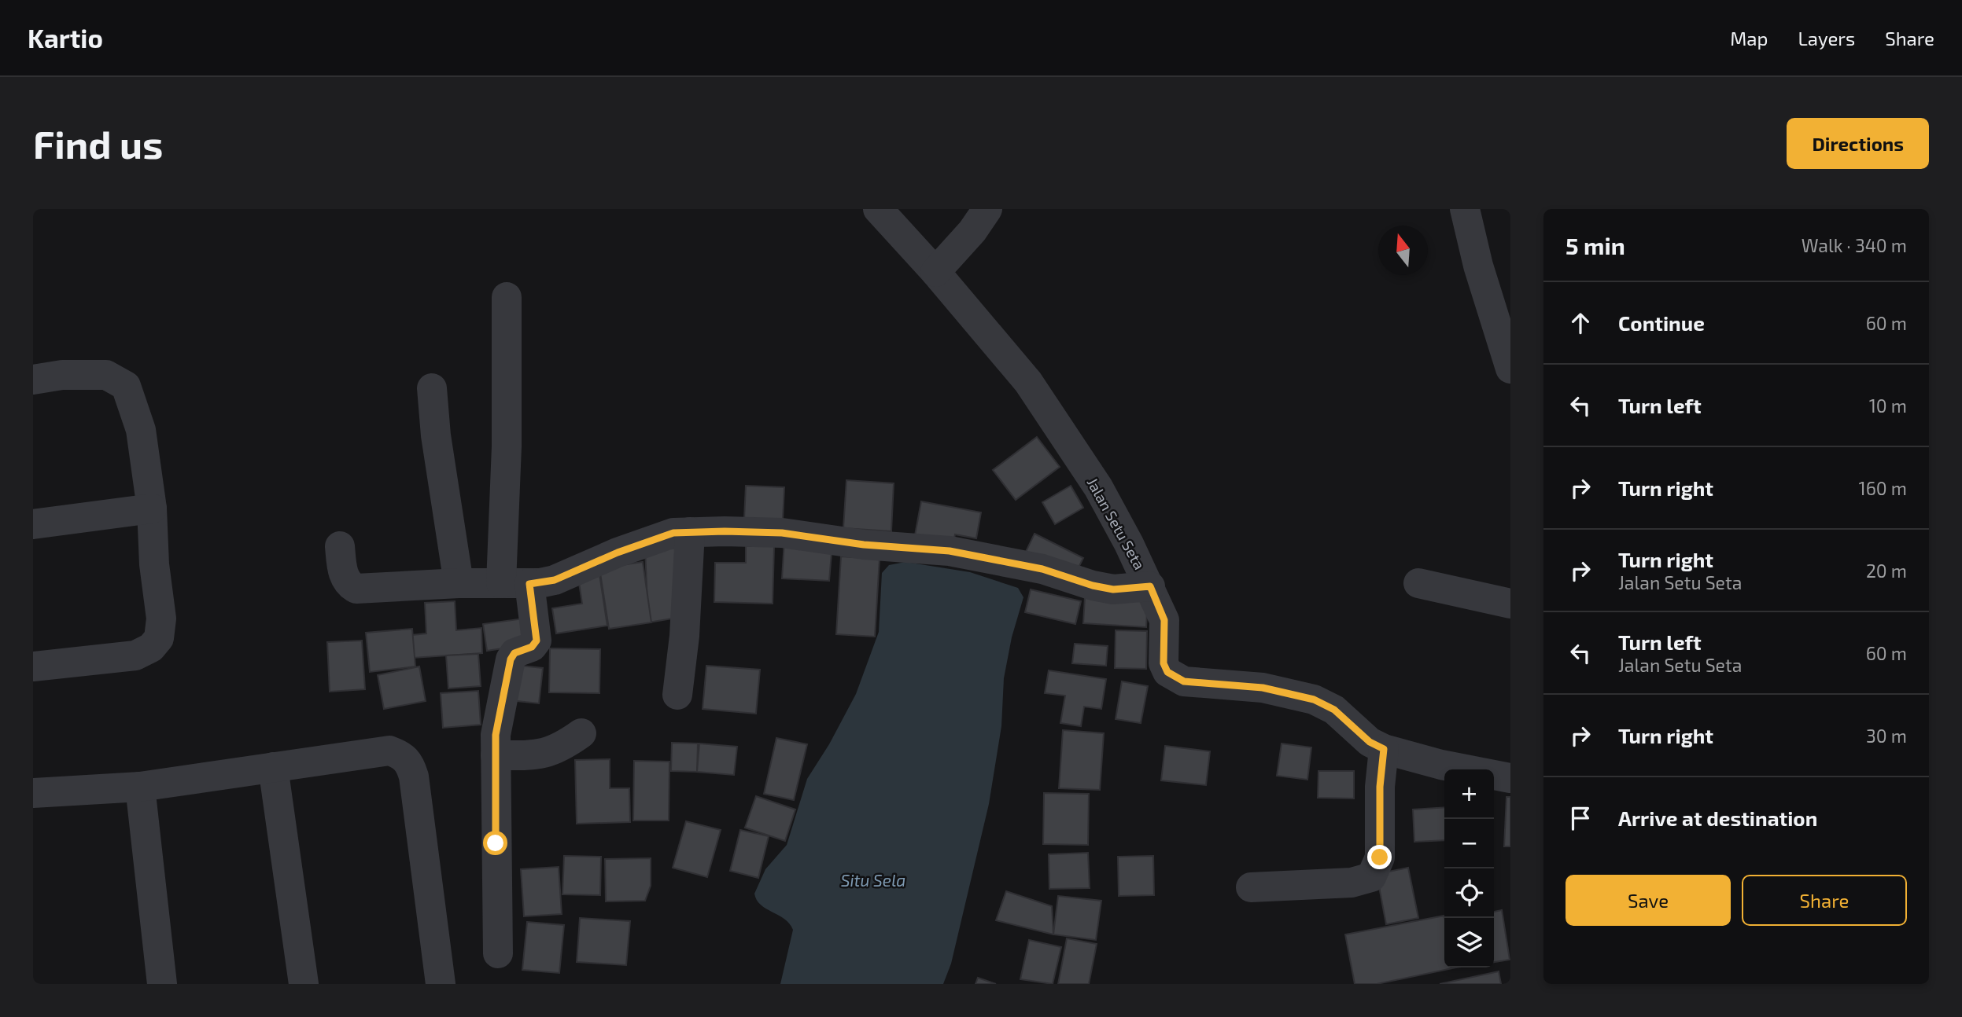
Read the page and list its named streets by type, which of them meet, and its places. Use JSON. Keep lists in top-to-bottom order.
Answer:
{
  "streets": {
    "street": ["Jalan Setu Seta"]
  },
  "water": ["Situ Sela"],
  "north": "top",
  "page": {
    "header": "Kartio",
    "nav": ["Map", "Layers", "Share"],
    "buttons": [
      "Directions",
      ["Save", "Share"]
    ],
    "title": "Find us",
    "heading": ["5 min", "Walk · 340 m"],
    "list": [
      ["Continue", "60 m"],
      ["Turn left", "10 m"],
      ["Turn right", "160 m"],
      ["Turn right", "Jalan Setu Seta", "20 m"],
      ["Turn left", "Jalan Setu Seta", "60 m"],
      ["Turn right", "30 m"],
      "Arrive at destination"
    ],
    "map_buttons": ["+", "−"]
  }
}
